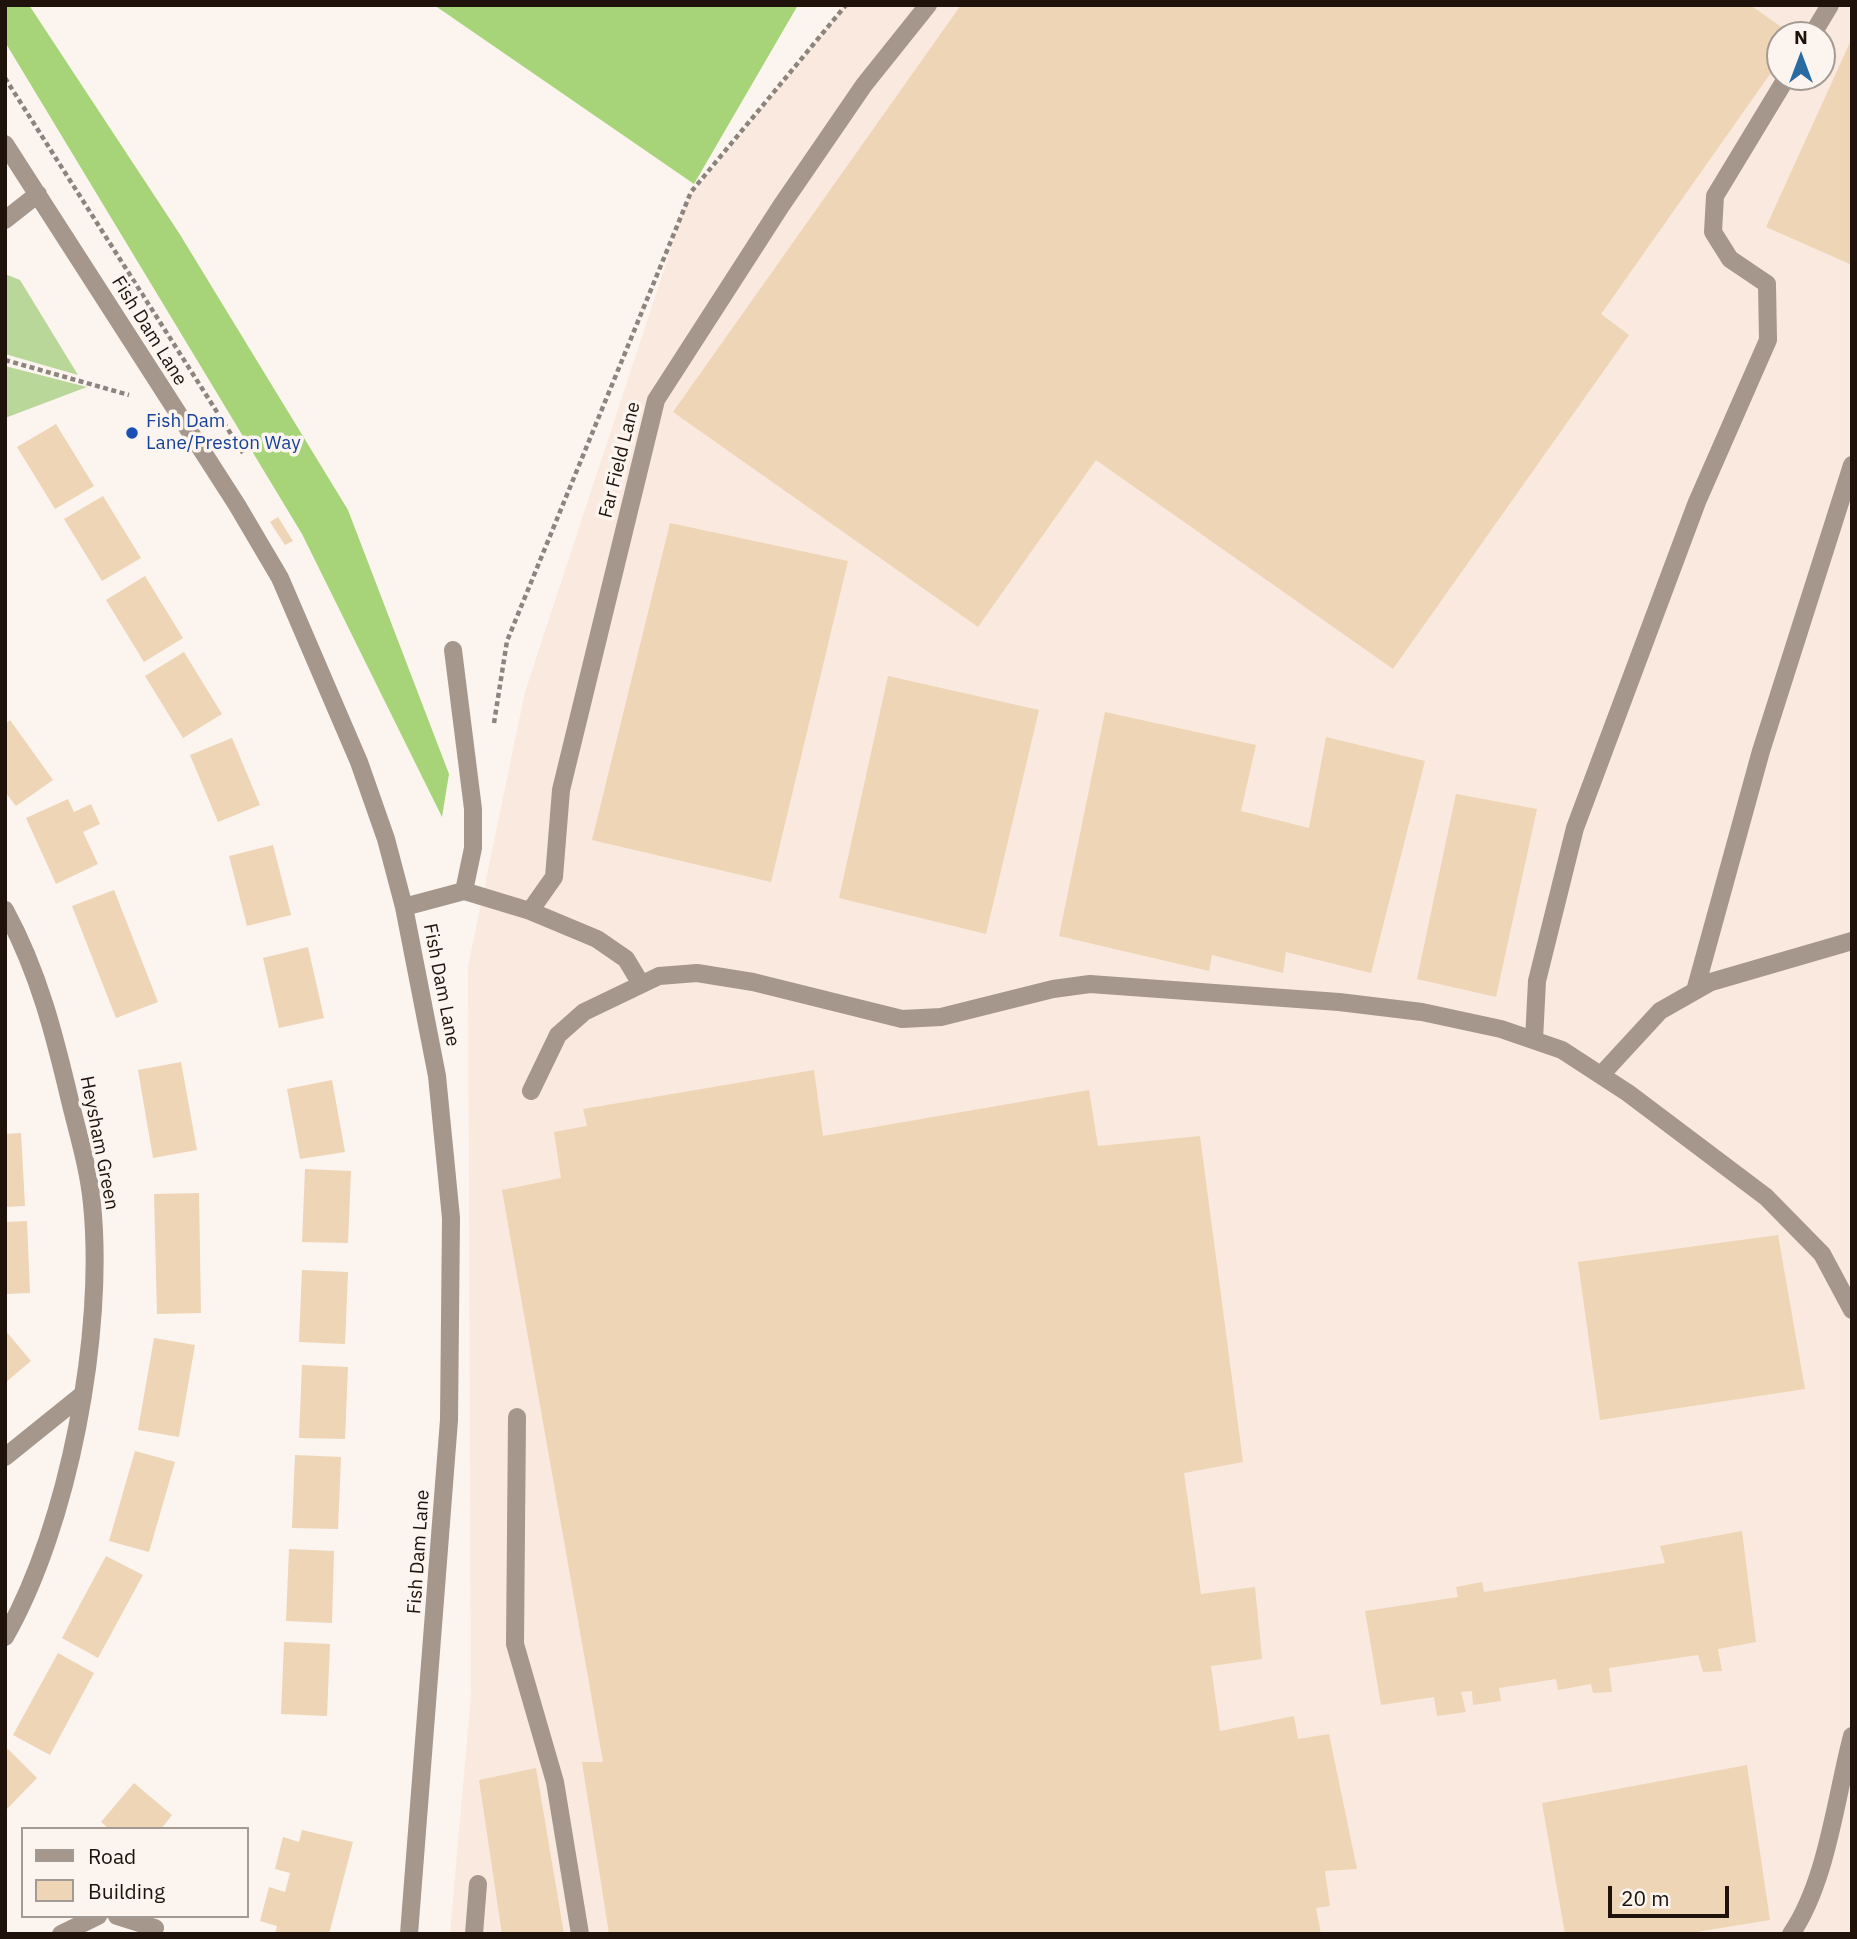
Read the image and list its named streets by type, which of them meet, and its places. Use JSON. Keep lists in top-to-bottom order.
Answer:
{
  "streets": {
    "street": ["Fish Dam Lane", "Far Field Lane", "Heysham Green"]
  },
  "places": ["Fish Dam Lane/Preston Way"],
  "legend": ["Road", "Building"],
  "scale_bar": "20 m",
  "north": "top"
}
